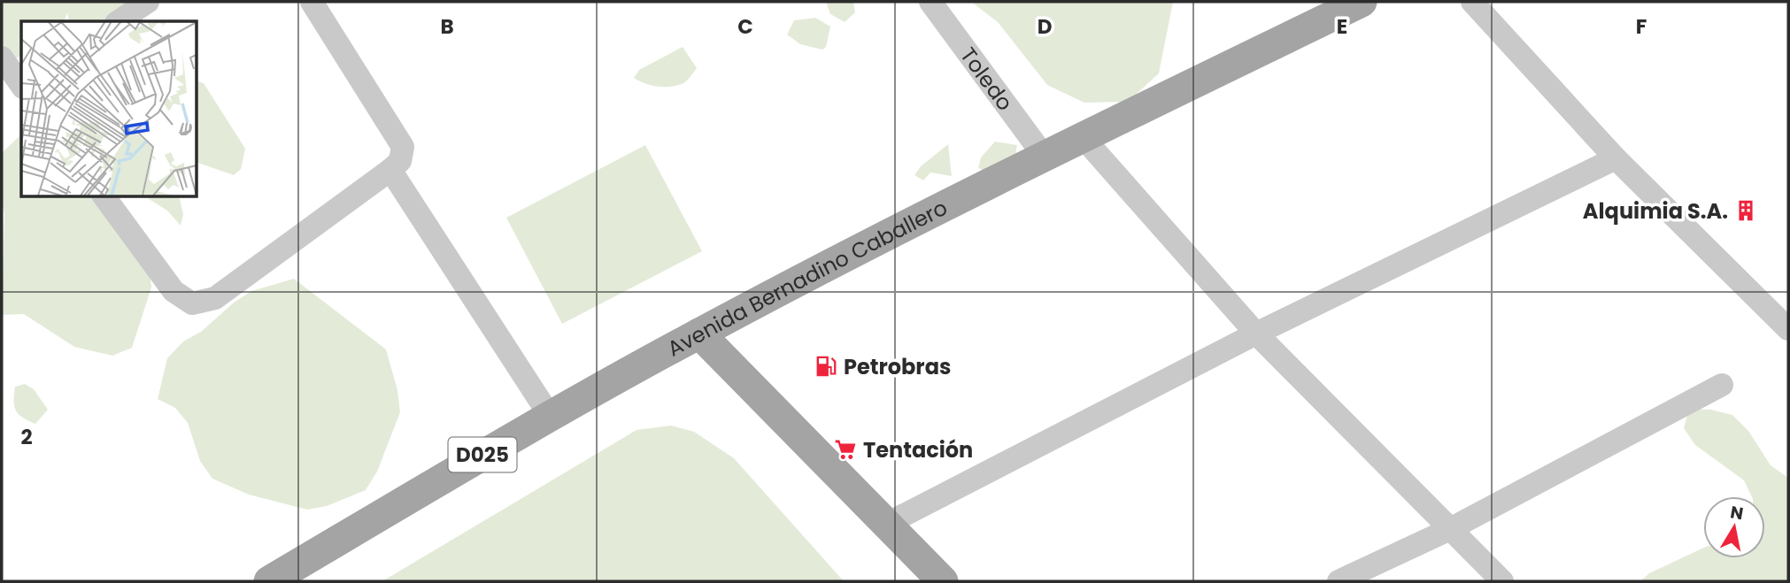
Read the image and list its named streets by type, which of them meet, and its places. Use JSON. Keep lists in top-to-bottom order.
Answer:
{
  "streets": {
    "main road": ["Avenida Bernadino Caballero", "D025"],
    "street": ["Toledo"]
  },
  "crossings": [
    ["Toledo", "Avenida Bernadino Caballero"]
  ],
  "places": {
    "building": ["Alquimia S.A."],
    "fuel station": ["Petrobras"],
    "supermarket": ["Tentación"]
  },
  "north": "top",
  "grid": {
    "columns": [
      "B",
      "C",
      "D",
      "E",
      "F"
    ],
    "rows": ["2"]
  }
}
